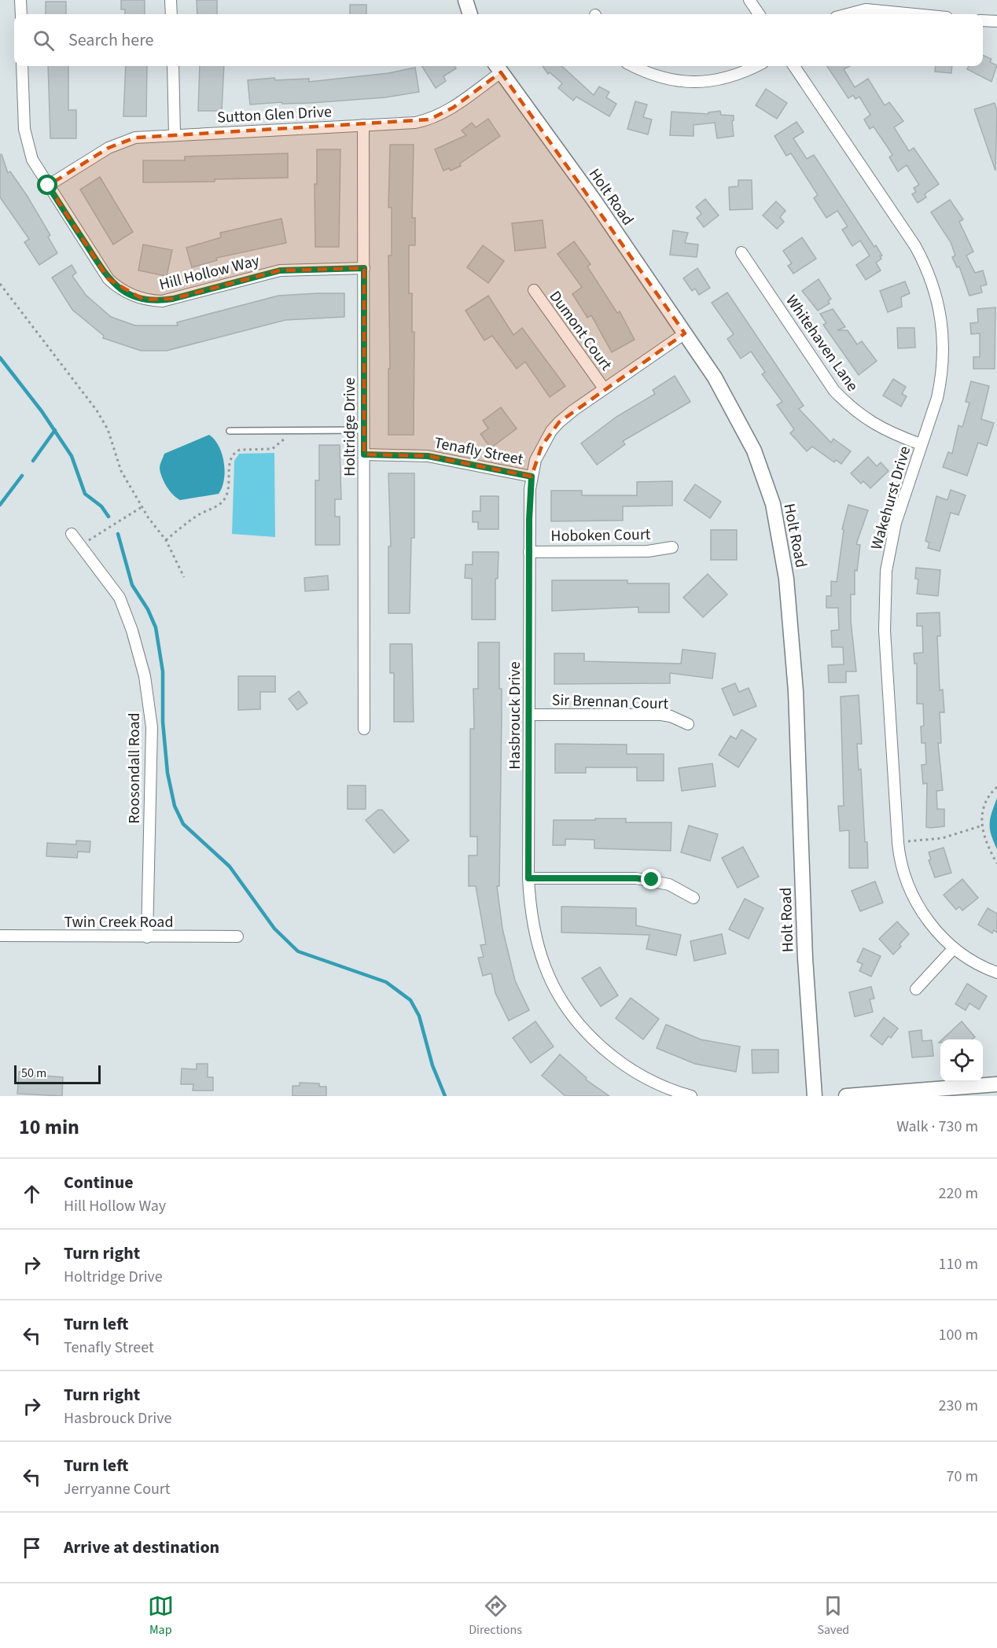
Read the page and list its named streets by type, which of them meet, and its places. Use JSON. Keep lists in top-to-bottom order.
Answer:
{
  "streets": {
    "street": [
      "Sutton Glen Drive",
      "Holt Road",
      "Hill Hollow Way",
      "Dumont Court",
      "Whitehaven Lane",
      "Holtridge Drive",
      "Tenafly Street",
      "Wakehurst Drive",
      "Hoboken Court",
      "Sir Brennan Court",
      "Hasbrouck Drive",
      "Roosondall Road",
      "Twin Creek Road"
    ]
  },
  "crossings": [
    ["Sutton Glen Drive", "Holt Road"],
    ["Sutton Glen Drive", "Hill Hollow Way"],
    ["Sutton Glen Drive", "Holtridge Drive"],
    ["Holt Road", "Hasbrouck Drive"],
    ["Hill Hollow Way", "Holtridge Drive"],
    ["Dumont Court", "Hasbrouck Drive"],
    ["Whitehaven Lane", "Wakehurst Drive"],
    ["Holtridge Drive", "Tenafly Street"],
    ["Tenafly Street", "Hasbrouck Drive"],
    ["Hoboken Court", "Hasbrouck Drive"],
    ["Sir Brennan Court", "Hasbrouck Drive"],
    ["Roosondall Road", "Twin Creek Road"]
  ],
  "scale_bar": "50 m",
  "page": {
    "search": "Search here",
    "scale": "50 m",
    "heading": ["10 min", "Walk · 730 m"],
    "list": [
      ["Continue", "Hill Hollow Way", "220 m"],
      ["Turn right", "Holtridge Drive", "110 m"],
      ["Turn left", "Tenafly Street", "100 m"],
      ["Turn right", "Hasbrouck Drive", "230 m"],
      ["Turn left", "Jerryanne Court", "70 m"],
      "Arrive at destination"
    ],
    "nav": ["Map", "Directions", "Saved"]
  }
}
